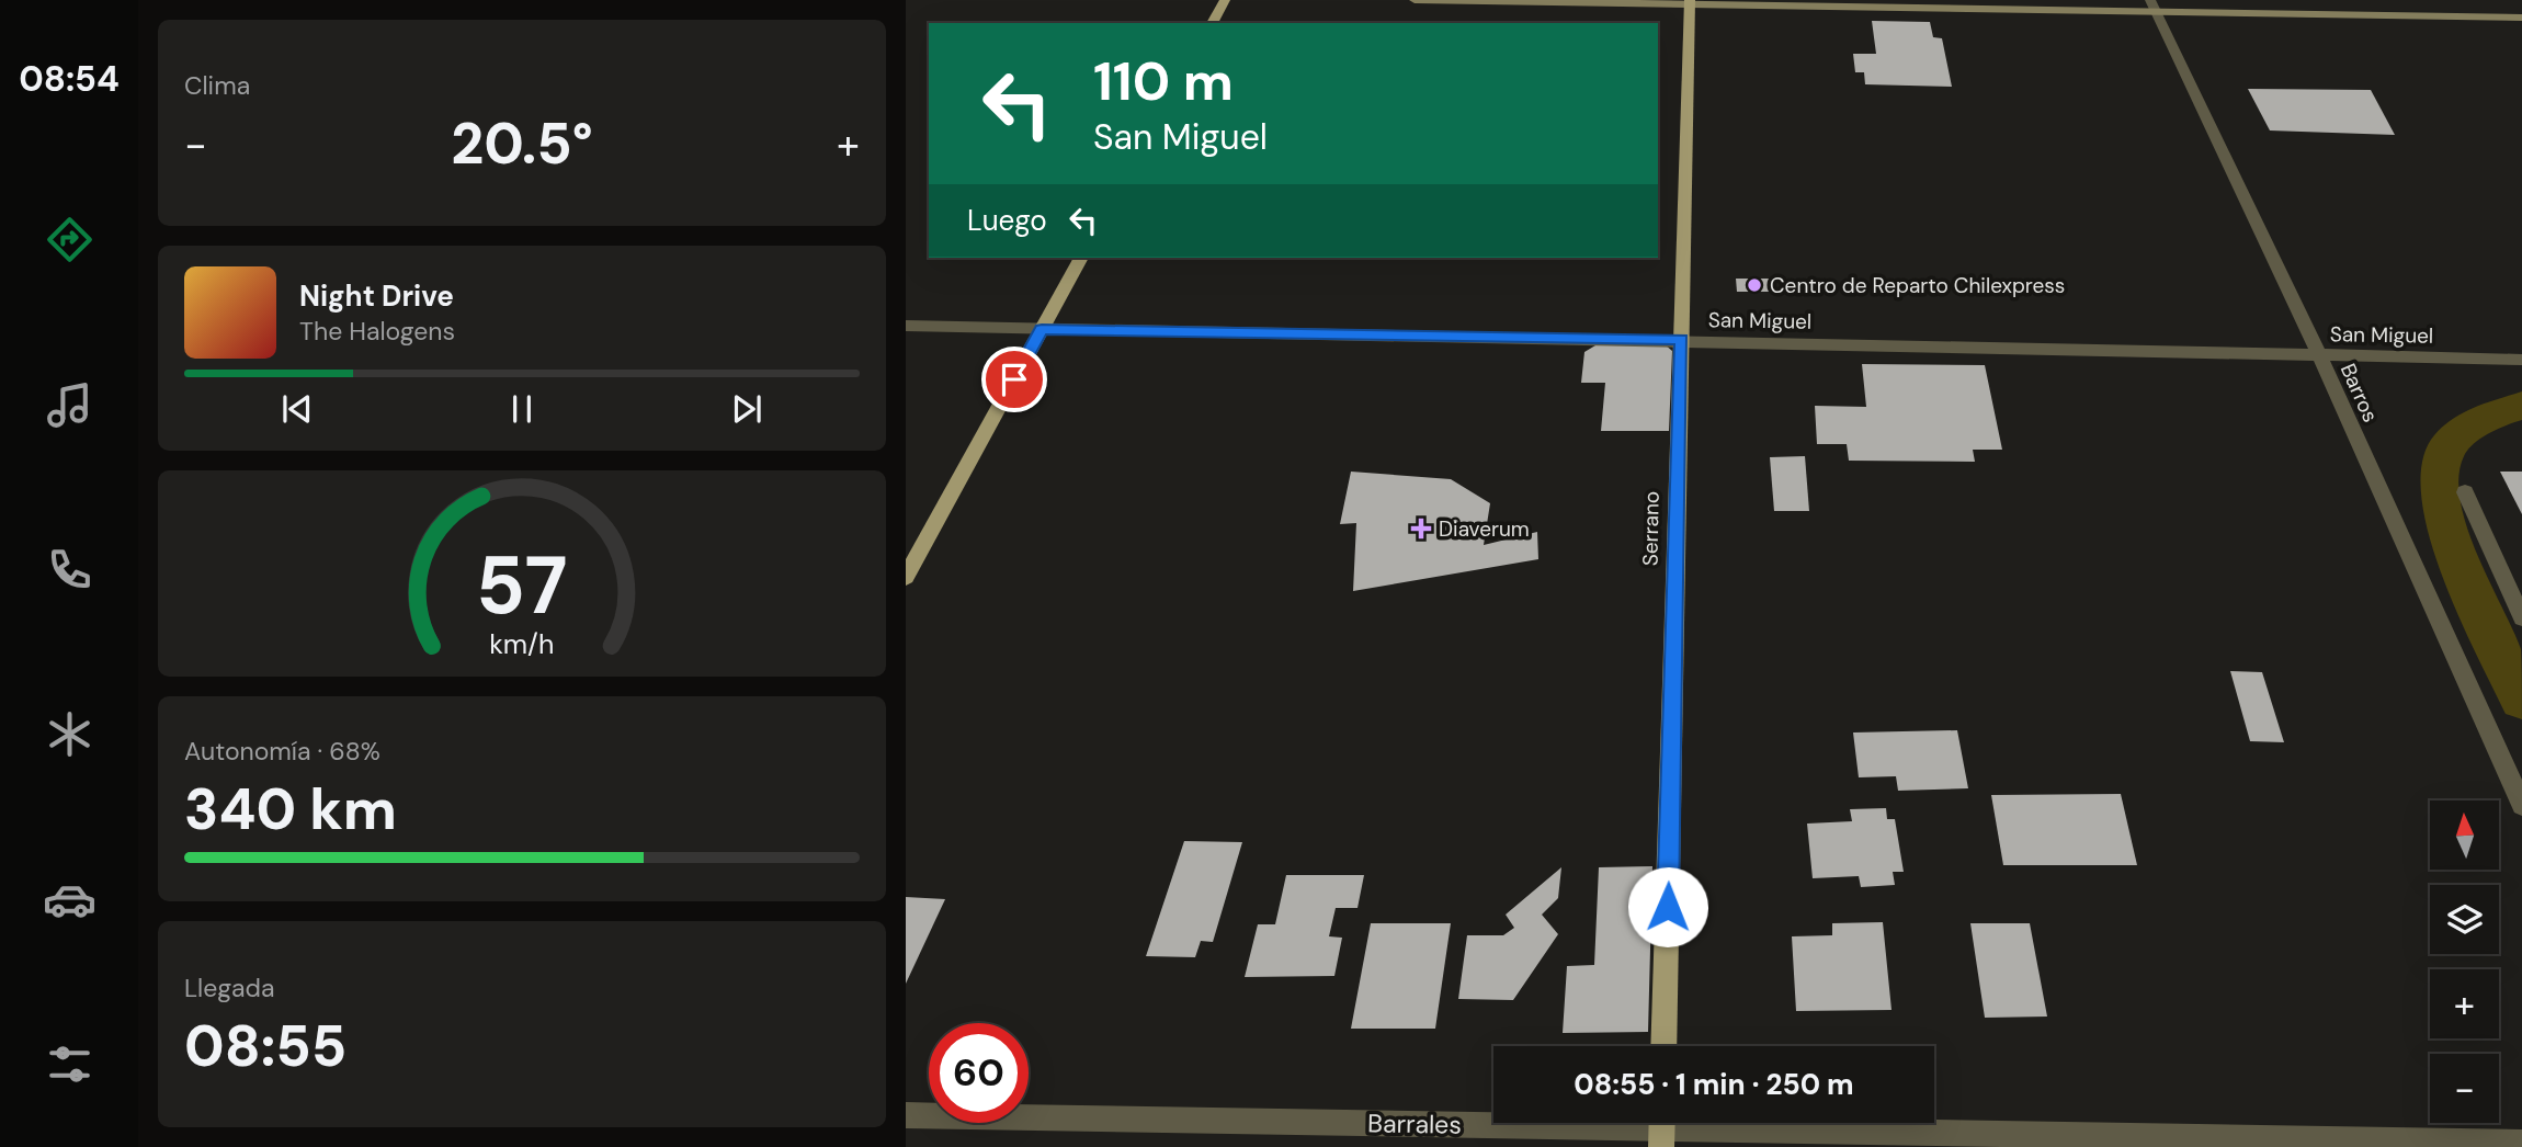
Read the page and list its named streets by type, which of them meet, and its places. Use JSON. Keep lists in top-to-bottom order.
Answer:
{
  "streets": {
    "main road": ["Serrano"],
    "street": ["San Miguel", "Barros", "Barrales"]
  },
  "crossings": [
    ["San Miguel", "Barros"],
    ["San Miguel", "Serrano"]
  ],
  "places": {
    "other": ["Centro de Reparto Chilexpress"],
    "health": ["Diaverum"]
  },
  "north": "top",
  "page": {
    "tabs": "08:54",
    "tile": [
      "Clima",
      ["Autonomía · 68%", "340 km"],
      ["Llegada", "08:55"]
    ],
    "turn": ["110 m", "San Miguel"],
    "heat": ["−", "20.5°", "+"],
    "then": "Luego",
    "song": ["Night Drive", "The Halogens"],
    "map_buttons": ["+", "−"],
    "limit": "60",
    "trip": "08:55 · 1 min · 250 m",
    "gauge": ["57", "km/h"]
  }
}
